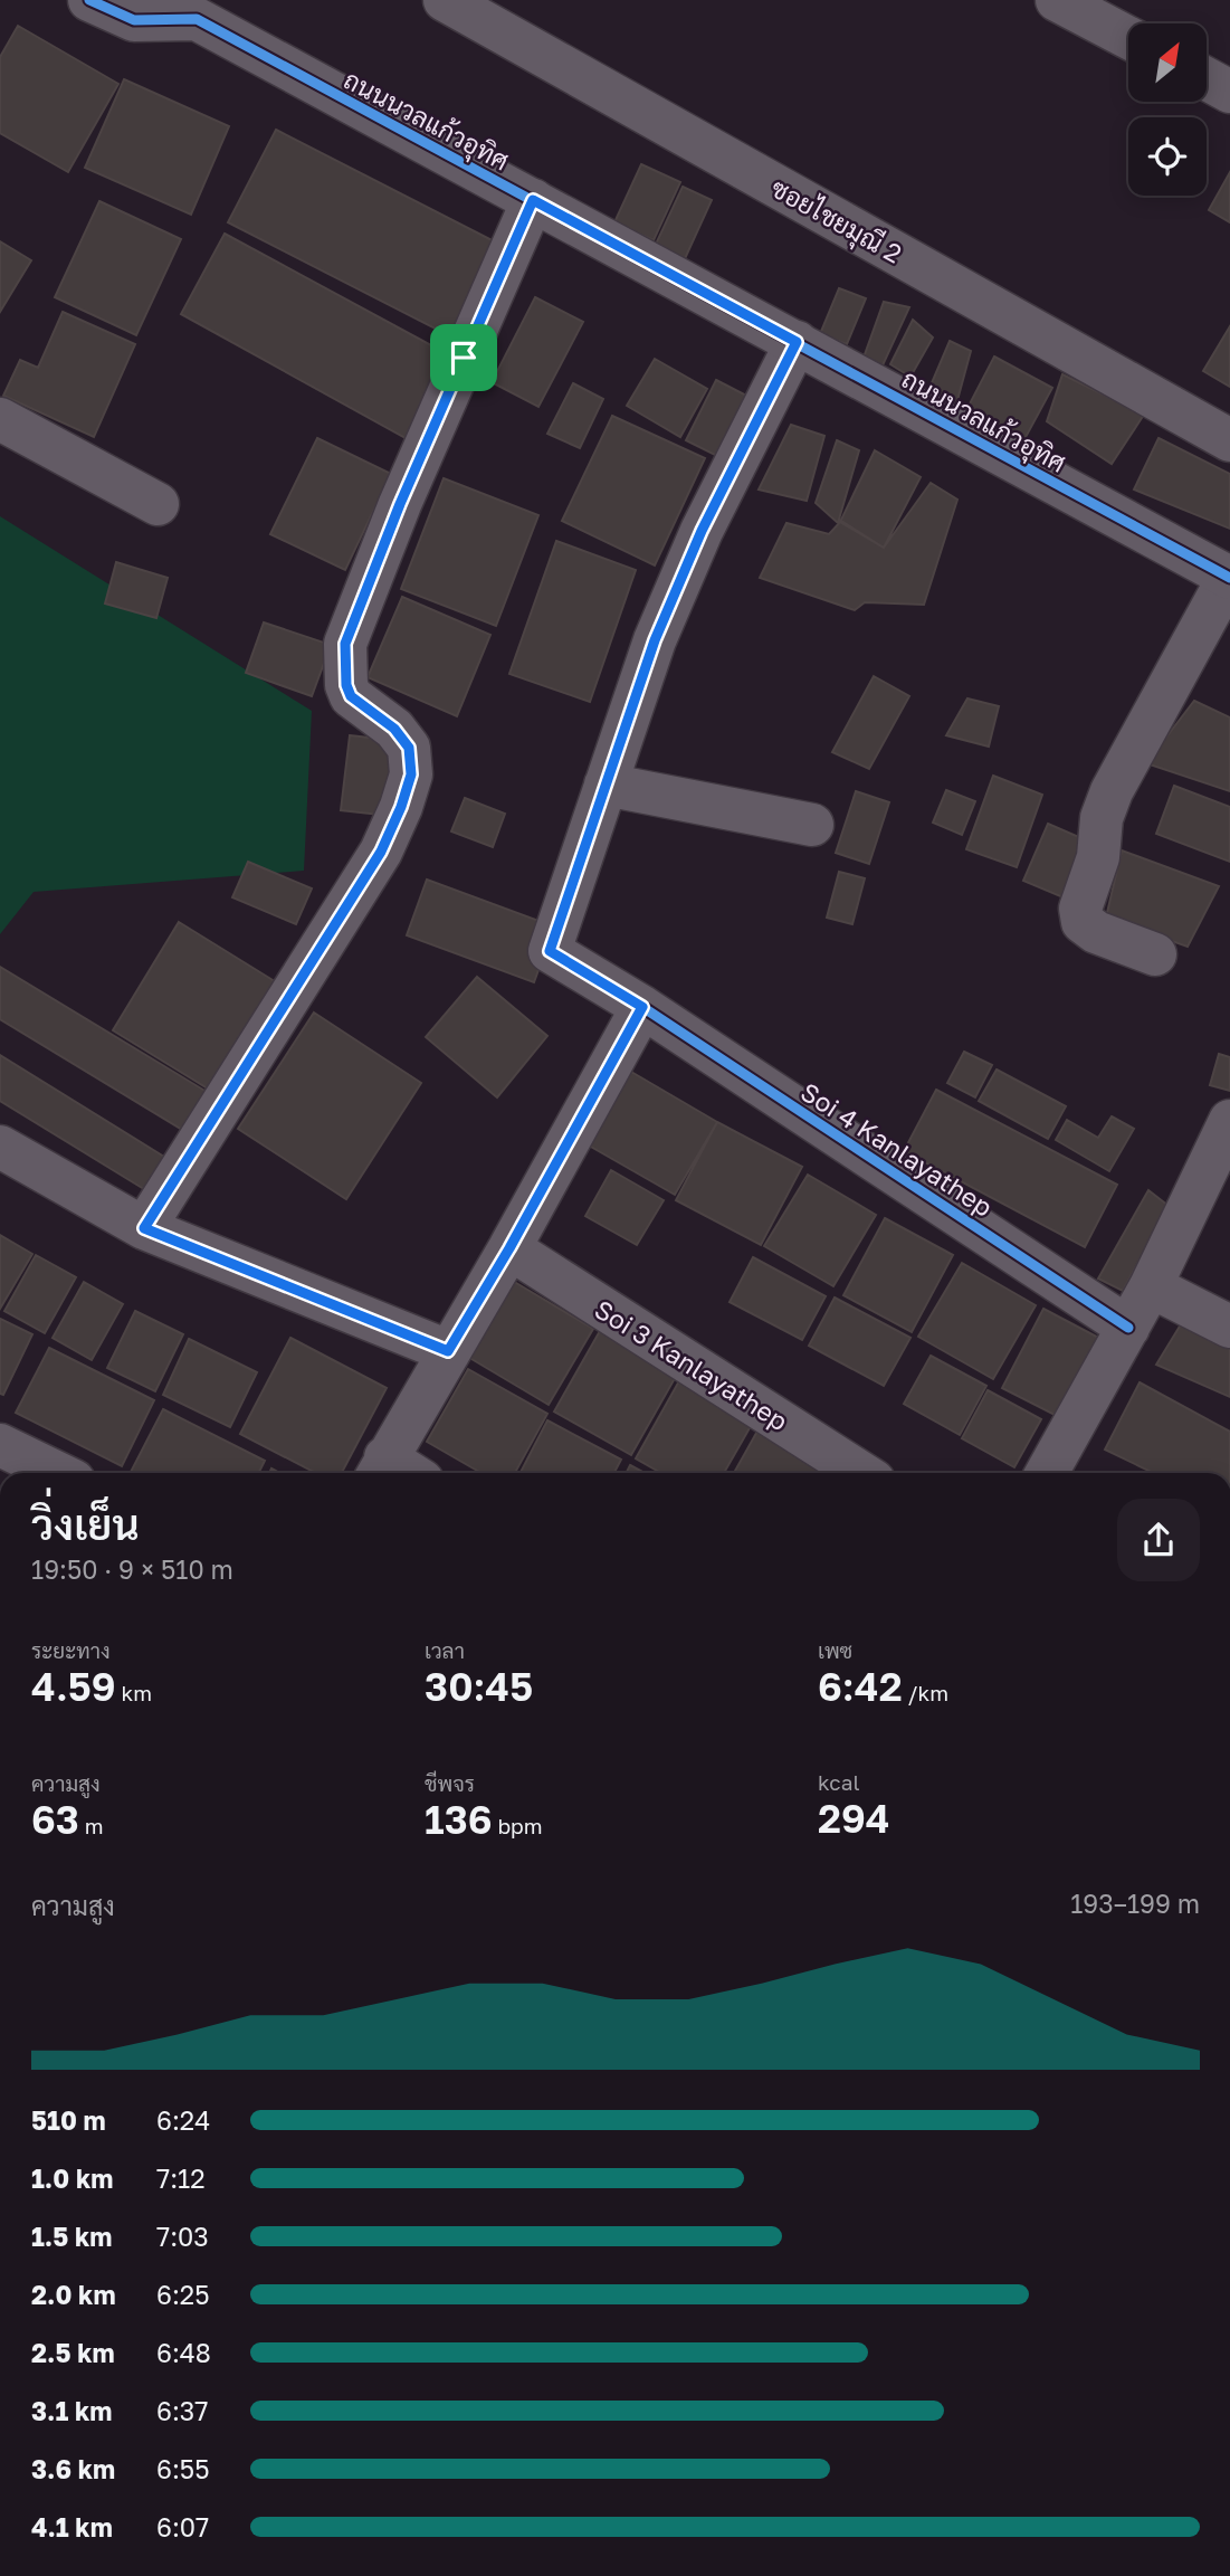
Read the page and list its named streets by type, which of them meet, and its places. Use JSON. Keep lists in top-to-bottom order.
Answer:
{
  "streets": {
    "street": [
      "ถนนนวลแก้วอุทิศ",
      "ซอยไชยมุณี 2",
      "Soi 4 Kanlayathep",
      "Soi 3 Kanlayathep"
    ]
  },
  "north": "top right",
  "page": {
    "heading": ["วิ่งเย็น", "19:50 · 9 × 510 m"],
    "stats": [
      ["ระยะทาง", "4.59 km"],
      ["เวลา", "30:45"],
      ["เพซ", "6:42 /km"],
      ["ความสูง", "63 m"],
      ["ชีพจร", "136 bpm"],
      ["kcal", "294"]
    ],
    "chart": ["ความสูง", "193–199 m"],
    "list": [
      {
        "name": "510 m",
        "note": "6:24"
      },
      {
        "name": "1.0 km",
        "note": "7:12"
      },
      {
        "name": "1.5 km",
        "note": "7:03"
      },
      {
        "name": "2.0 km",
        "note": "6:25"
      },
      {
        "name": "2.5 km",
        "note": "6:48"
      },
      {
        "name": "3.1 km",
        "note": "6:37"
      },
      {
        "name": "3.6 km",
        "note": "6:55"
      },
      {
        "name": "4.1 km",
        "note": "6:07"
      }
    ]
  }
}
